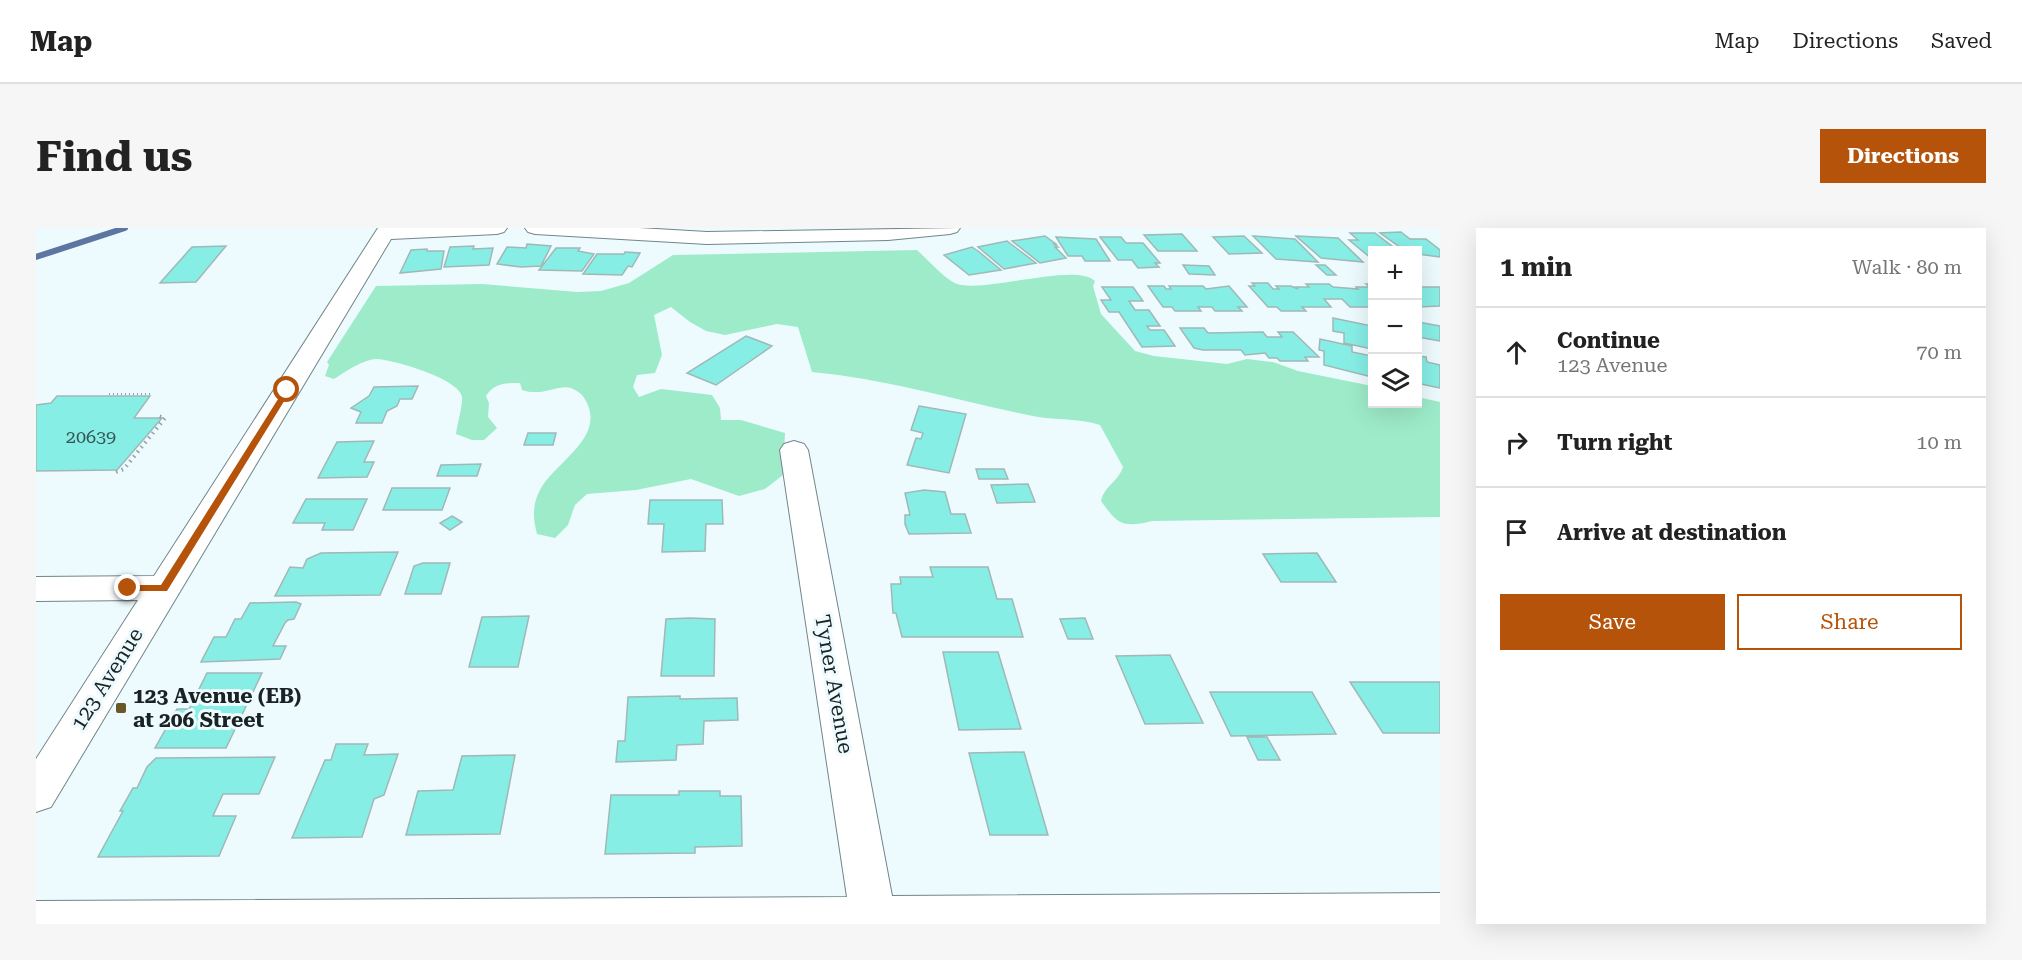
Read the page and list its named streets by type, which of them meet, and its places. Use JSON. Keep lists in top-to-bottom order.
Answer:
{
  "streets": {
    "street": ["123 Avenue", "Tyner Avenue"]
  },
  "places": {
    "transit": ["123 Avenue (EB) at 206 Street"]
  },
  "house_numbers": ["20639"],
  "page": {
    "header": "Map",
    "nav": ["Map", "Directions", "Saved"],
    "buttons": [
      "Directions",
      ["Save", "Share"]
    ],
    "title": "Find us",
    "heading": ["1 min", "Walk · 80 m"],
    "map_buttons": ["+", "−"],
    "list": [
      ["Continue", "123 Avenue", "70 m"],
      ["Turn right", "10 m"],
      "Arrive at destination"
    ]
  }
}
